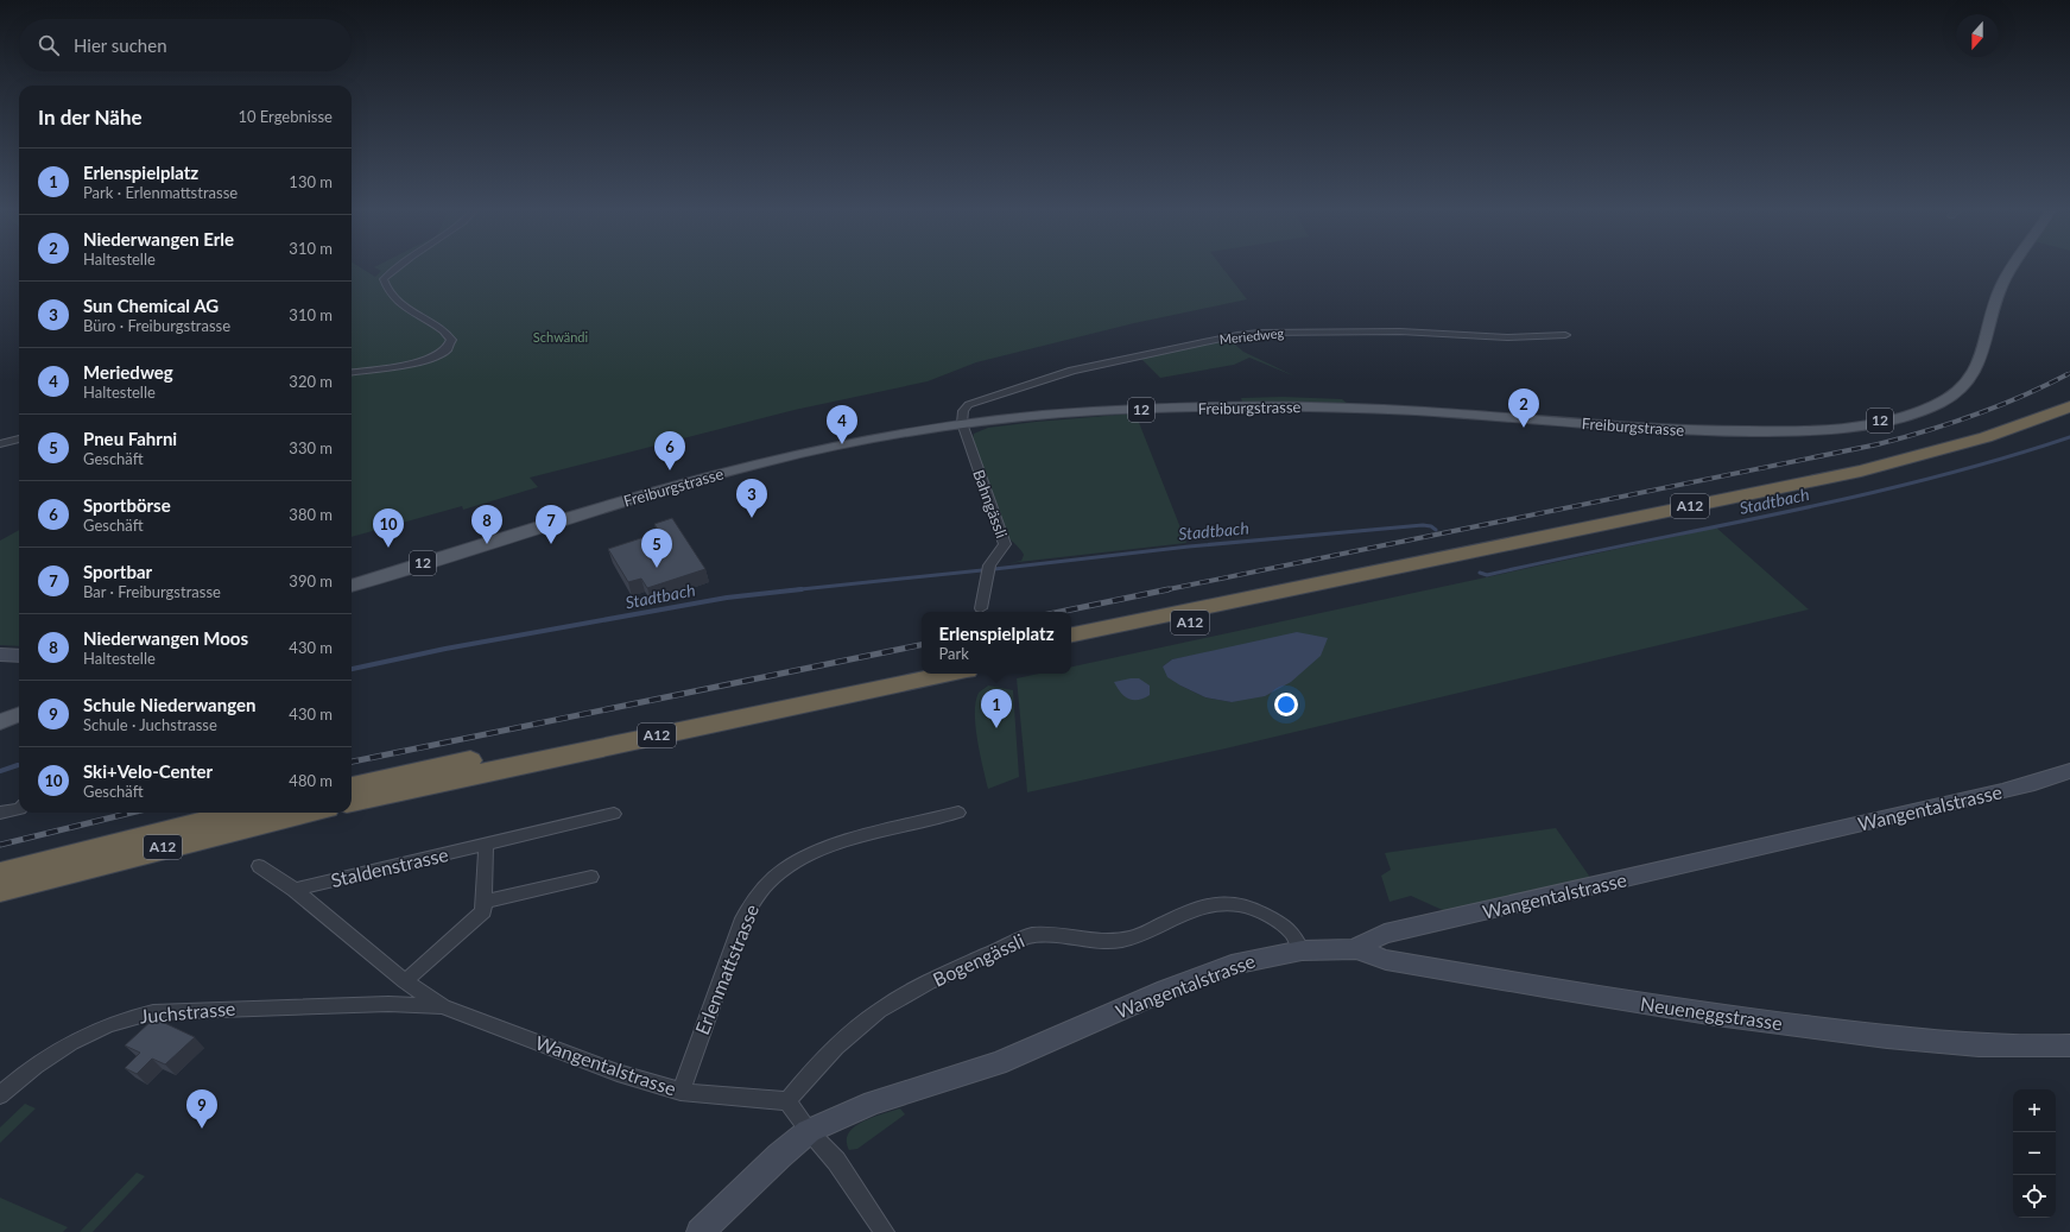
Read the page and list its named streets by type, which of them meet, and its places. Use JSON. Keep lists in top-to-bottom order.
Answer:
{
  "streets": {
    "highway": ["A12"],
    "main road": ["Freiburgstrasse", "12"],
    "street": [
      "Meriedweg",
      "Bahngässli",
      "Wangentalstrasse",
      "Staldenstrasse",
      "Bogengässli",
      "Erlenmattstrasse",
      "Juchstrasse",
      "Neueneggstrasse"
    ]
  },
  "crossings": [
    ["Meriedweg", "Freiburgstrasse"],
    ["Meriedweg", "Bahngässli"],
    ["Freiburgstrasse", "Bahngässli"],
    ["Wangentalstrasse", "Staldenstrasse"],
    ["Wangentalstrasse", "Bogengässli"],
    ["Wangentalstrasse", "Erlenmattstrasse"],
    ["Wangentalstrasse", "Juchstrasse"],
    ["Wangentalstrasse", "Neueneggstrasse"]
  ],
  "water": ["Stadtbach"],
  "parks": ["Schwändi"],
  "north": "bottom",
  "page": {
    "search": "Hier suchen",
    "heading": ["In der Nähe", "10 Ergebnisse"],
    "list": [
      {
        "mark": "1",
        "name": "Erlenspielplatz",
        "note": "Park · Erlenmattstrasse",
        "value": "130 m"
      },
      {
        "mark": "2",
        "name": "Niederwangen Erle",
        "note": "Haltestelle",
        "value": "310 m"
      },
      {
        "mark": "3",
        "name": "Sun Chemical AG",
        "note": "Büro · Freiburgstrasse",
        "value": "310 m"
      },
      {
        "mark": "4",
        "name": "Meriedweg",
        "note": "Haltestelle",
        "value": "320 m"
      },
      {
        "mark": "5",
        "name": "Pneu Fahrni",
        "note": "Geschäft",
        "value": "330 m"
      },
      {
        "mark": "6",
        "name": "Sportbörse",
        "note": "Geschäft",
        "value": "380 m"
      },
      {
        "mark": "7",
        "name": "Sportbar",
        "note": "Bar · Freiburgstrasse",
        "value": "390 m"
      },
      {
        "mark": "8",
        "name": "Niederwangen Moos",
        "note": "Haltestelle",
        "value": "430 m"
      },
      {
        "mark": "9",
        "name": "Schule Niederwangen",
        "note": "Schule · Juchstrasse",
        "value": "430 m"
      },
      {
        "mark": "10",
        "name": "Ski+Velo-Center",
        "note": "Geschäft",
        "value": "480 m"
      }
    ],
    "pins": [
      "2",
      "4",
      "6",
      "3",
      "7",
      "8",
      "10",
      "5",
      "1",
      "9"
    ],
    "popup": ["Erlenspielplatz", "Park"],
    "map_buttons": ["+", "−"]
  }
}
